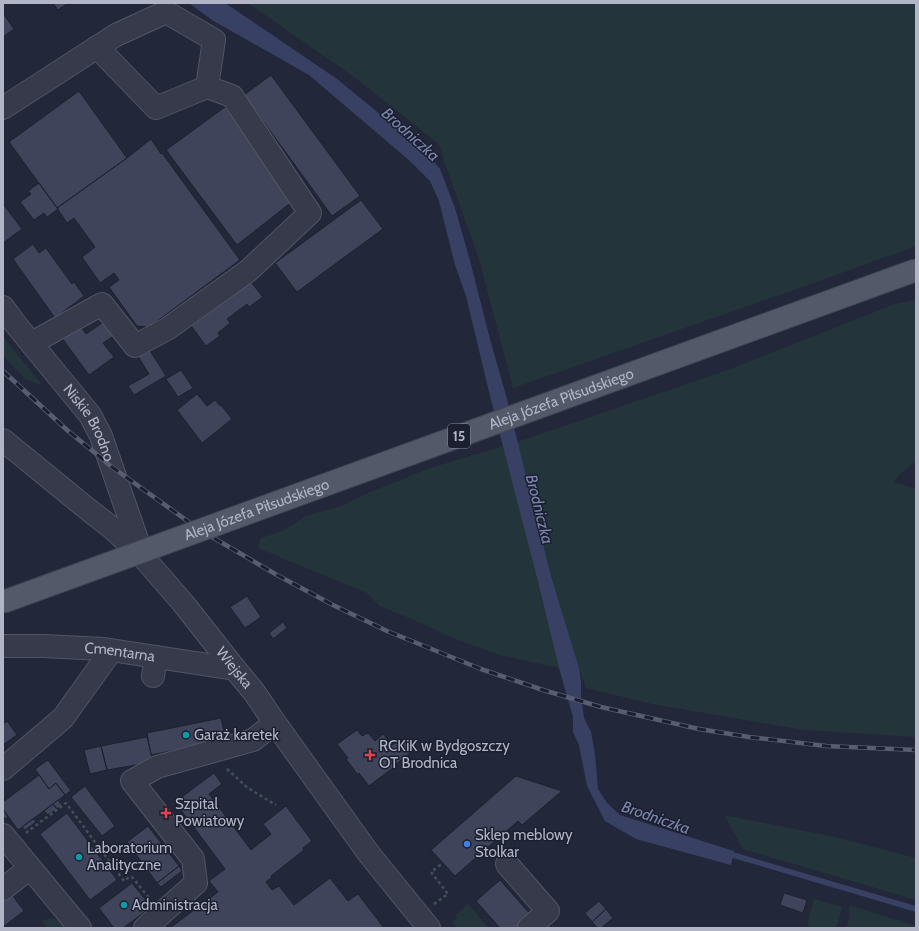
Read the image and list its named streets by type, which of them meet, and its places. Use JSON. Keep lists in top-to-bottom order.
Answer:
{
  "streets": {
    "main road": ["Aleja Józefa Piłsudskiego", "15"],
    "street": ["Niskie Brodno", "Cmentarna", "Wiejska"]
  },
  "crossings": [
    ["Niskie Brodno", "Wiejska"],
    ["Cmentarna", "Wiejska"]
  ],
  "water": ["Brodniczka"],
  "places": {
    "other": [
      "Garaż karetek",
      "Sklep meblowy Stolkar",
      "Laboratorium Analityczne",
      "Administracja"
    ],
    "health": ["RCKiK w Bydgoszczy OT Brodnica", "Szpital Powiatowy"]
  }
}
